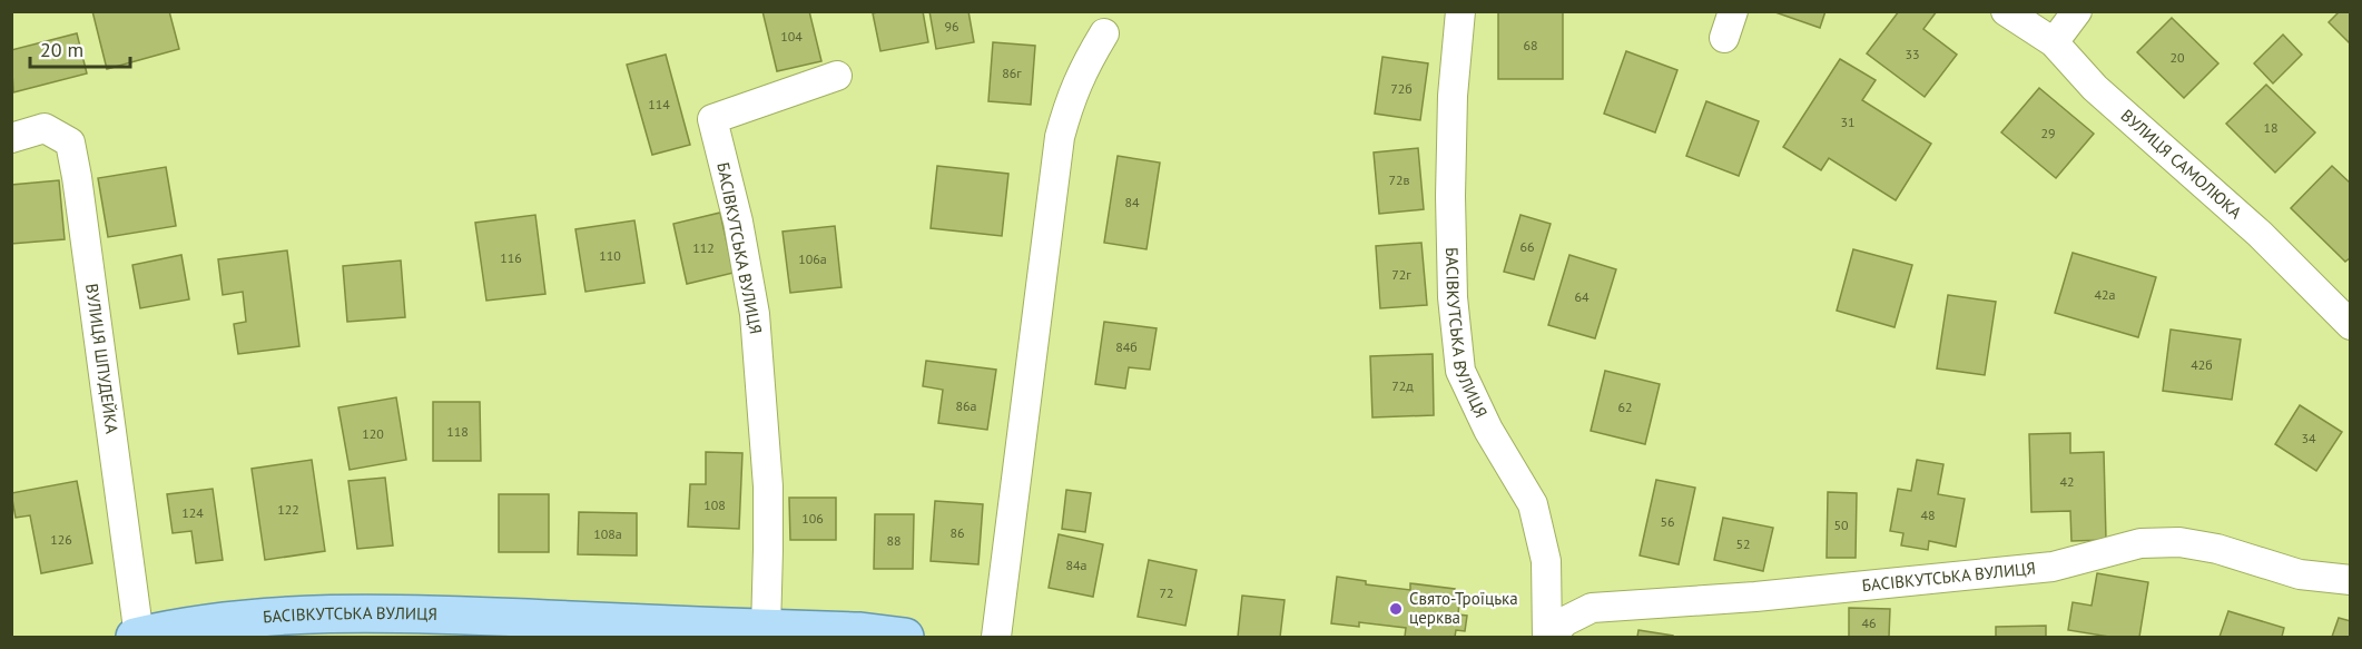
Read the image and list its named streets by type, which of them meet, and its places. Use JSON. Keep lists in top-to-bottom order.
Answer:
{
  "streets": {
    "main road": ["БАСІВКУТСЬКА ВУЛИЦЯ"],
    "street": ["ВУЛИЦЯ САМОЛЮКА", "ВУЛИЦЯ ШПУДЕЙКА"]
  },
  "crossings": [
    ["БАСІВКУТСЬКА ВУЛИЦЯ", "ВУЛИЦЯ ШПУДЕЙКА"]
  ],
  "places": ["Свято-Троїцька церква"],
  "house_numbers": [
    "96",
    "104",
    "68",
    "33",
    "20",
    "86г",
    "72б",
    "114",
    "31",
    "18",
    "29",
    "72в",
    "84",
    "66",
    "112",
    "110",
    "116",
    "106а",
    "72г",
    "42а",
    "64",
    "84б",
    "42б",
    "72д",
    "86а",
    "62",
    "118",
    "120",
    "34",
    "42",
    "108",
    "122",
    "124",
    "48",
    "106",
    "56",
    "50",
    "86",
    "108а",
    "126",
    "88",
    "52",
    "84а",
    "72",
    "46"
  ],
  "scale_bar": "20 m"
}
